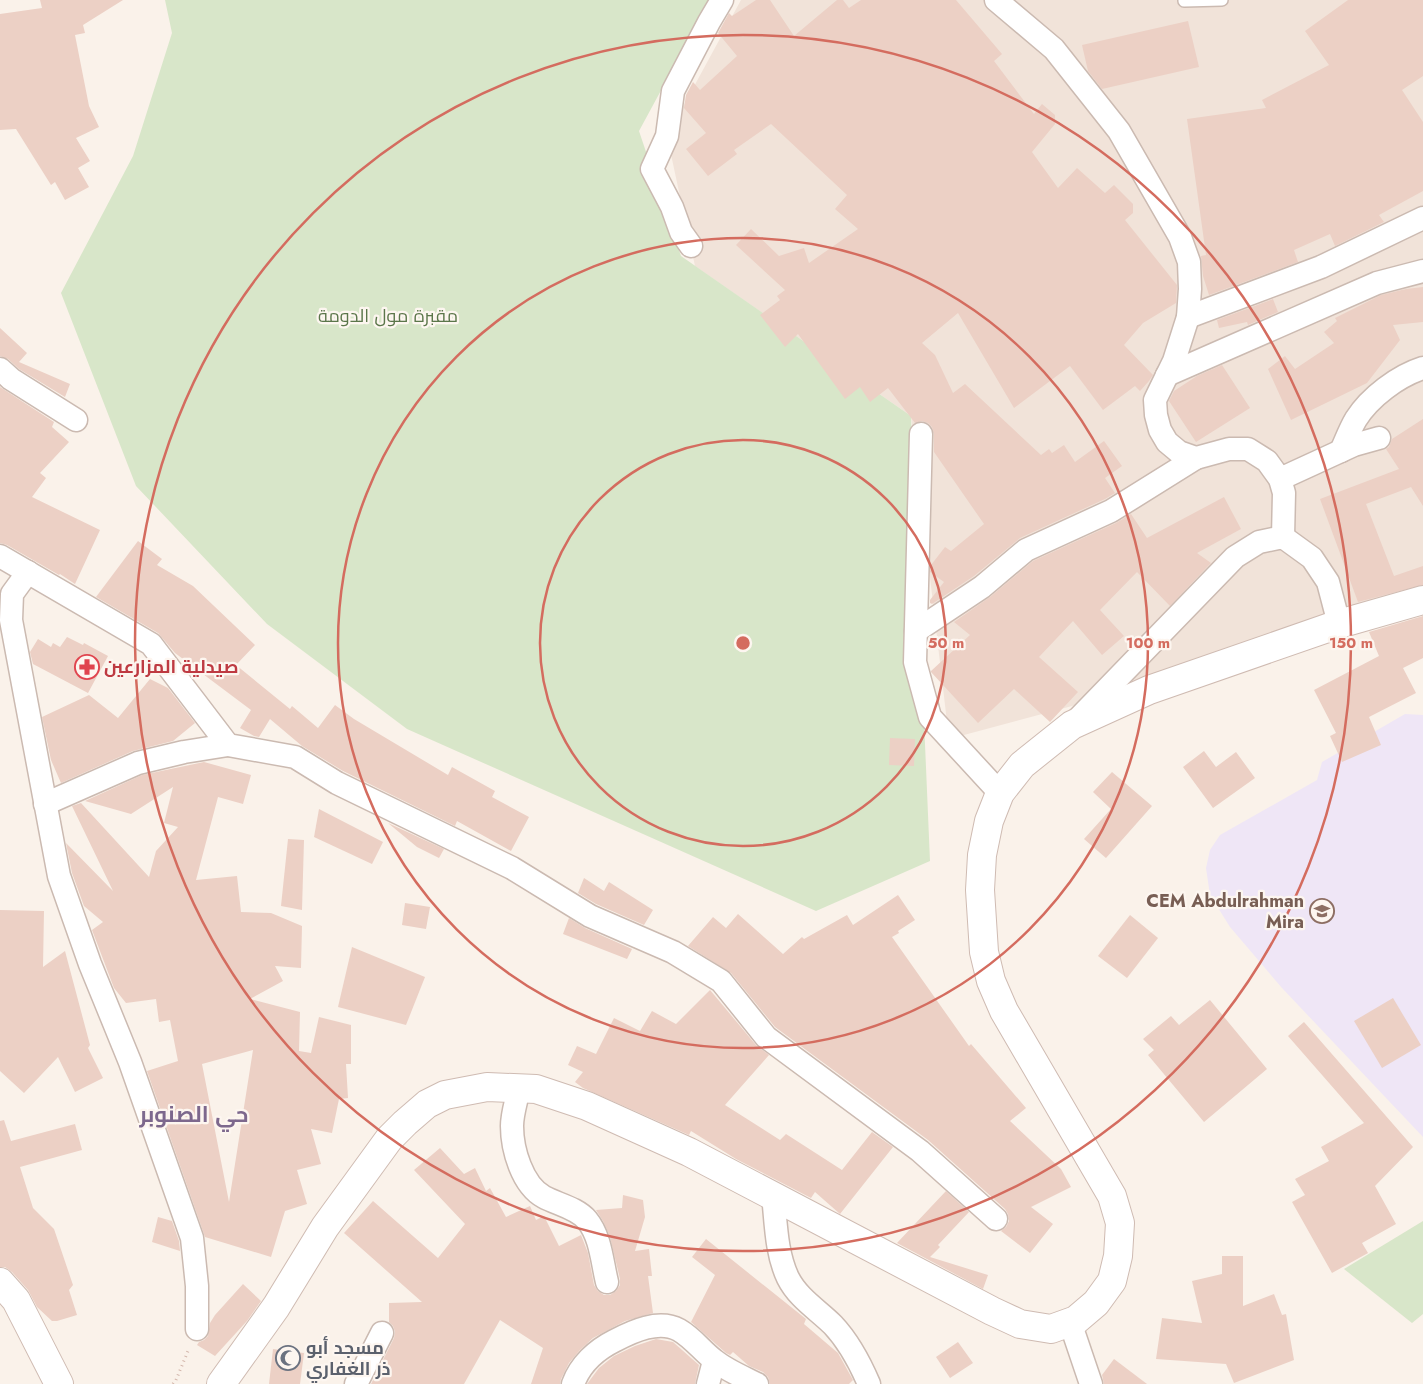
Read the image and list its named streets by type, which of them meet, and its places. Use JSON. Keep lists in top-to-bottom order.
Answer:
{
  "districts": ["حي الصنوبر"],
  "parks": ["مقبرة مول الدومة"],
  "places": {
    "pharmacy": ["صيدلية المزارعين"],
    "school or university": ["CEM Abdulrahman Mira"],
    "mosque": ["مسجد أبو ذر الغفاري"]
  },
  "rings": ["50 m", "100 m", "150 m"]
}
